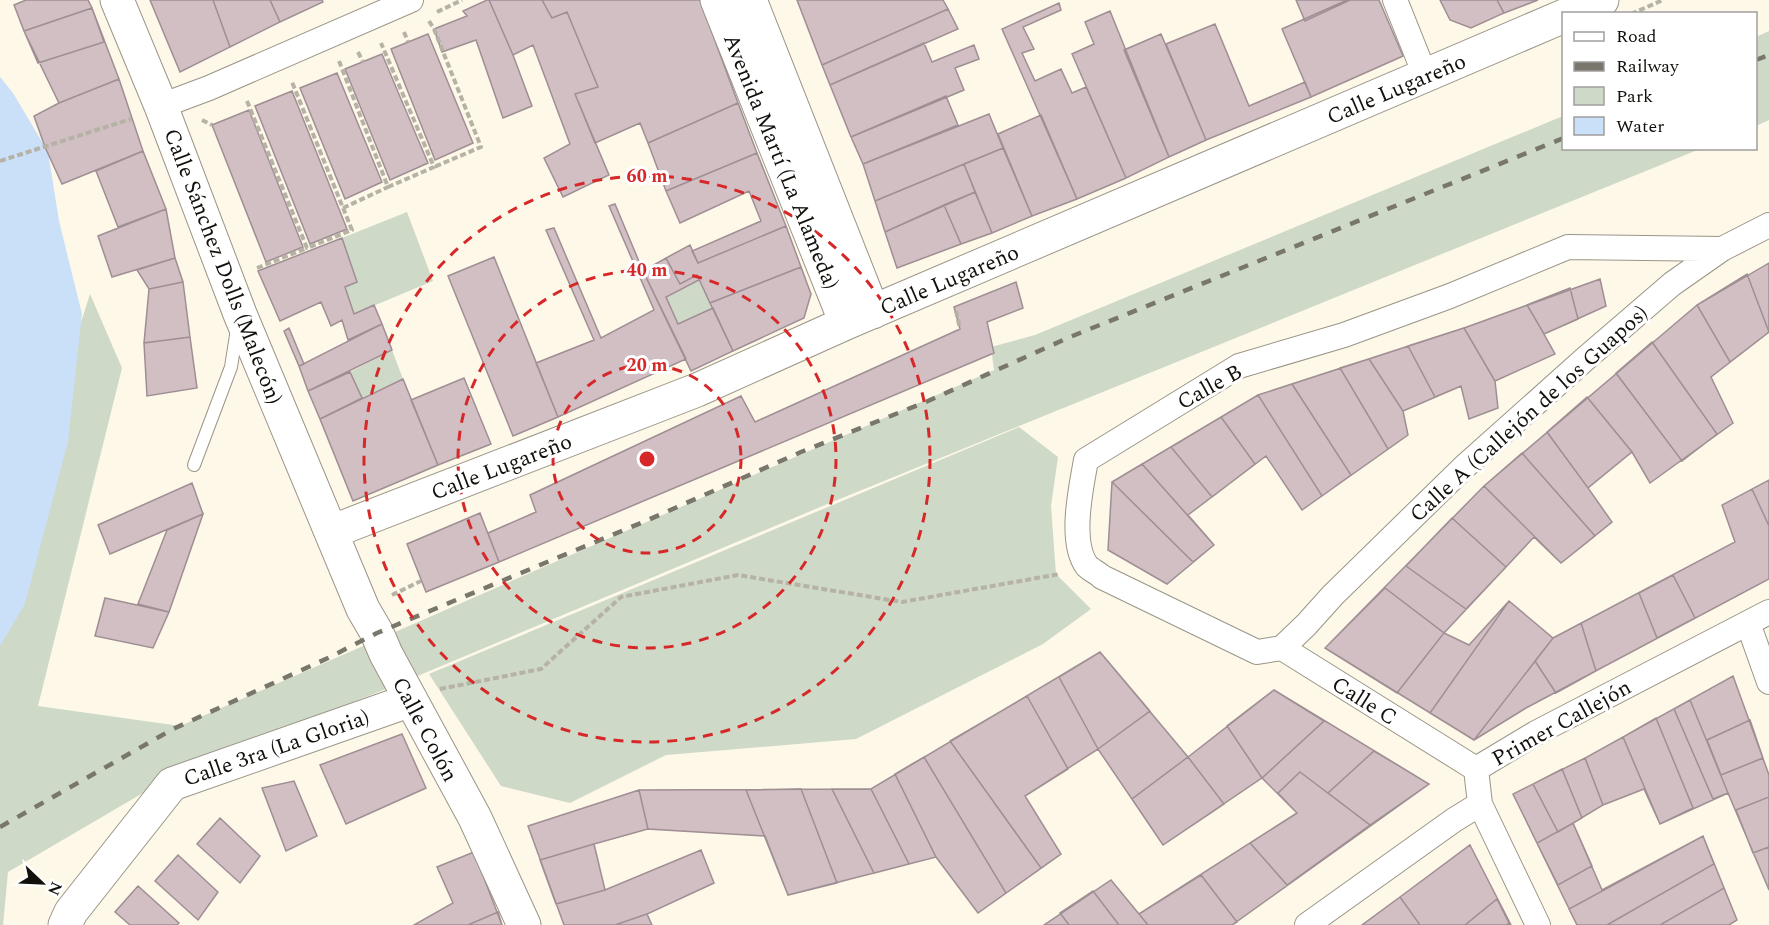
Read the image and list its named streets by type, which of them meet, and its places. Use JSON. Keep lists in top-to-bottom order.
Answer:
{
  "streets": {
    "street": [
      "Calle Lugareño",
      "Avenida Martí (La Alameda)",
      "Calle Sánchez Dolls (Malecón)",
      "Calle B",
      "Calle A (Callejón de los Guapos)",
      "Calle C",
      "Primer Callejón",
      "Calle Colón",
      "Calle 3ra (La Gloria)"
    ]
  },
  "crossings": [
    ["Calle Lugareño", "Avenida Martí (La Alameda)"],
    ["Calle Lugareño", "Calle Sánchez Dolls (Malecón)"],
    ["Calle Lugareño", "Calle Colón"],
    ["Calle Sánchez Dolls (Malecón)", "Calle Colón"],
    ["Calle B", "Calle A (Callejón de los Guapos)"],
    ["Calle B", "Calle C"],
    ["Calle A (Callejón de los Guapos)", "Calle C"],
    ["Calle C", "Primer Callejón"],
    ["Calle Colón", "Calle 3ra (La Gloria)"]
  ],
  "legend": [
    "Road",
    "Railway",
    "Park",
    "Water"
  ],
  "north": "bottom right",
  "rings": ["60 m", "40 m", "20 m"]
}
